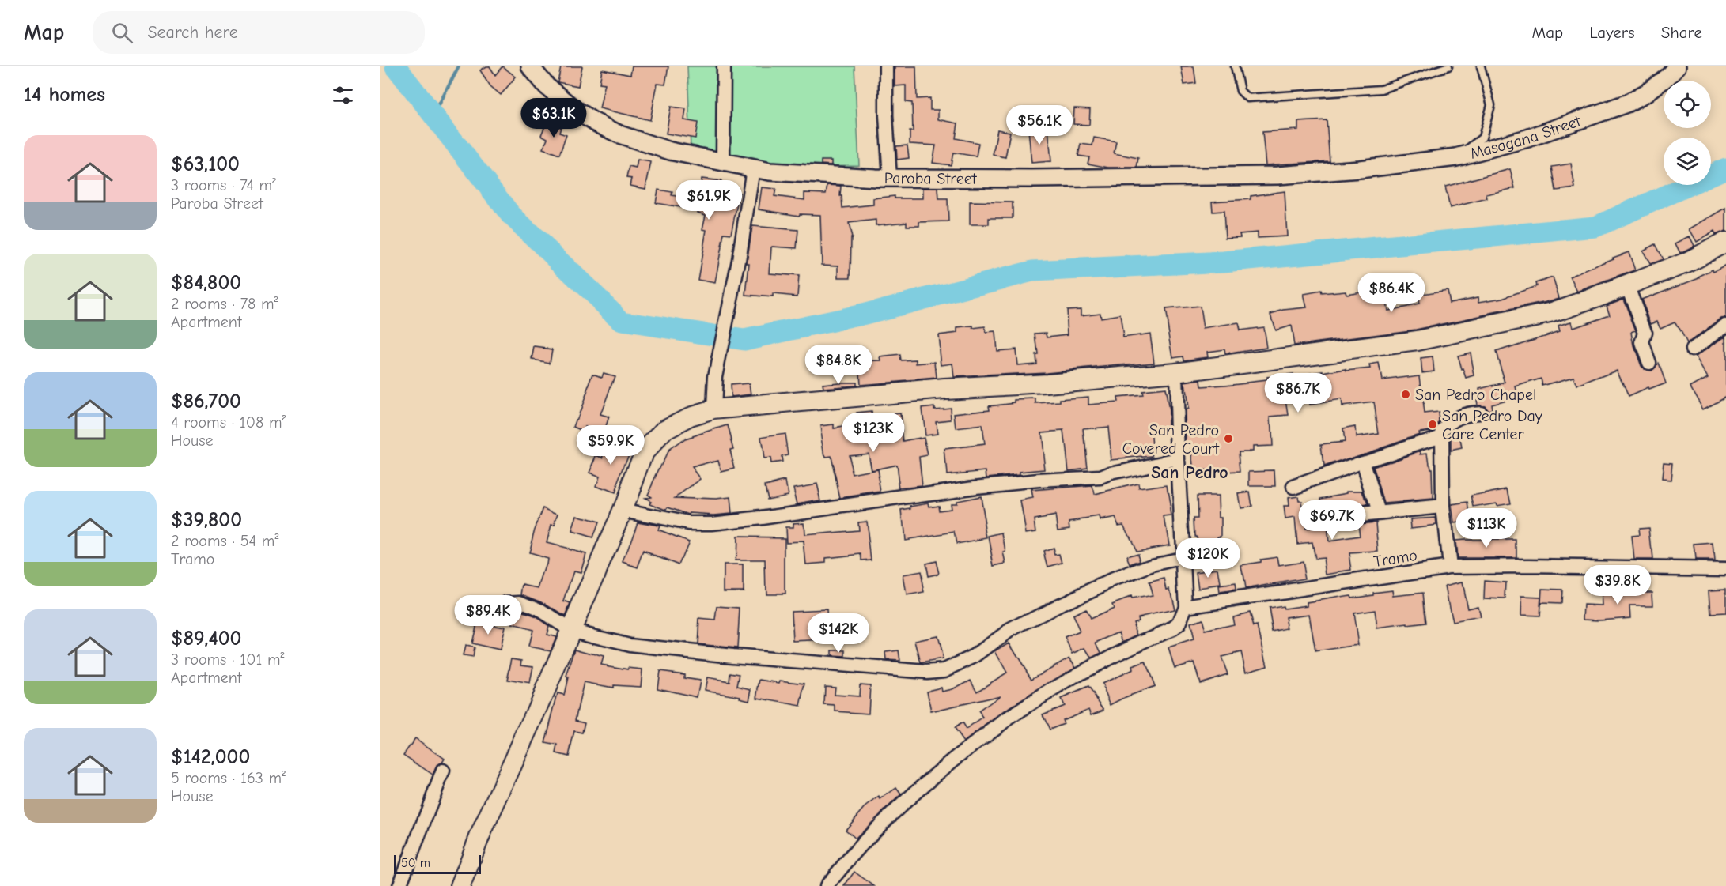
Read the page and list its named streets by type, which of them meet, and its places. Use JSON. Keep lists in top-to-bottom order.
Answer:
{
  "streets": {
    "street": ["Masagana Street", "Paroba Street", "Tramo"]
  },
  "crossings": [
    ["Masagana Street", "Paroba Street"]
  ],
  "districts": ["San Pedro"],
  "places": ["San Pedro Chapel", "San Pedro Day Care Center", "San Pedro Covered Court"],
  "scale_bar": "50 m",
  "page": {
    "header": "Map",
    "search": "Search here",
    "nav": ["Map", "Layers", "Share"],
    "heading": "14 homes",
    "price": [
      "$63.1K",
      "$56.1K",
      "$61.9K",
      "$86.4K",
      "$84.8K",
      "$86.7K",
      "$123K",
      "$59.9K",
      "$69.7K",
      "$113K",
      "$120K",
      "$39.8K",
      "$89.4K",
      "$142K"
    ],
    "list": [
      {
        "name": "$63,100",
        "note": "3 rooms · 74 m² · Paroba Street"
      },
      {
        "name": "$84,800",
        "note": "2 rooms · 78 m² · Apartment"
      },
      {
        "name": "$86,700",
        "note": "4 rooms · 108 m² · House"
      },
      {
        "name": "$39,800",
        "note": "2 rooms · 54 m² · Tramo"
      },
      {
        "name": "$89,400",
        "note": "3 rooms · 101 m² · Apartment"
      },
      {
        "name": "$142,000",
        "note": "5 rooms · 163 m² · House"
      }
    ],
    "scale": "50 m"
  }
}
